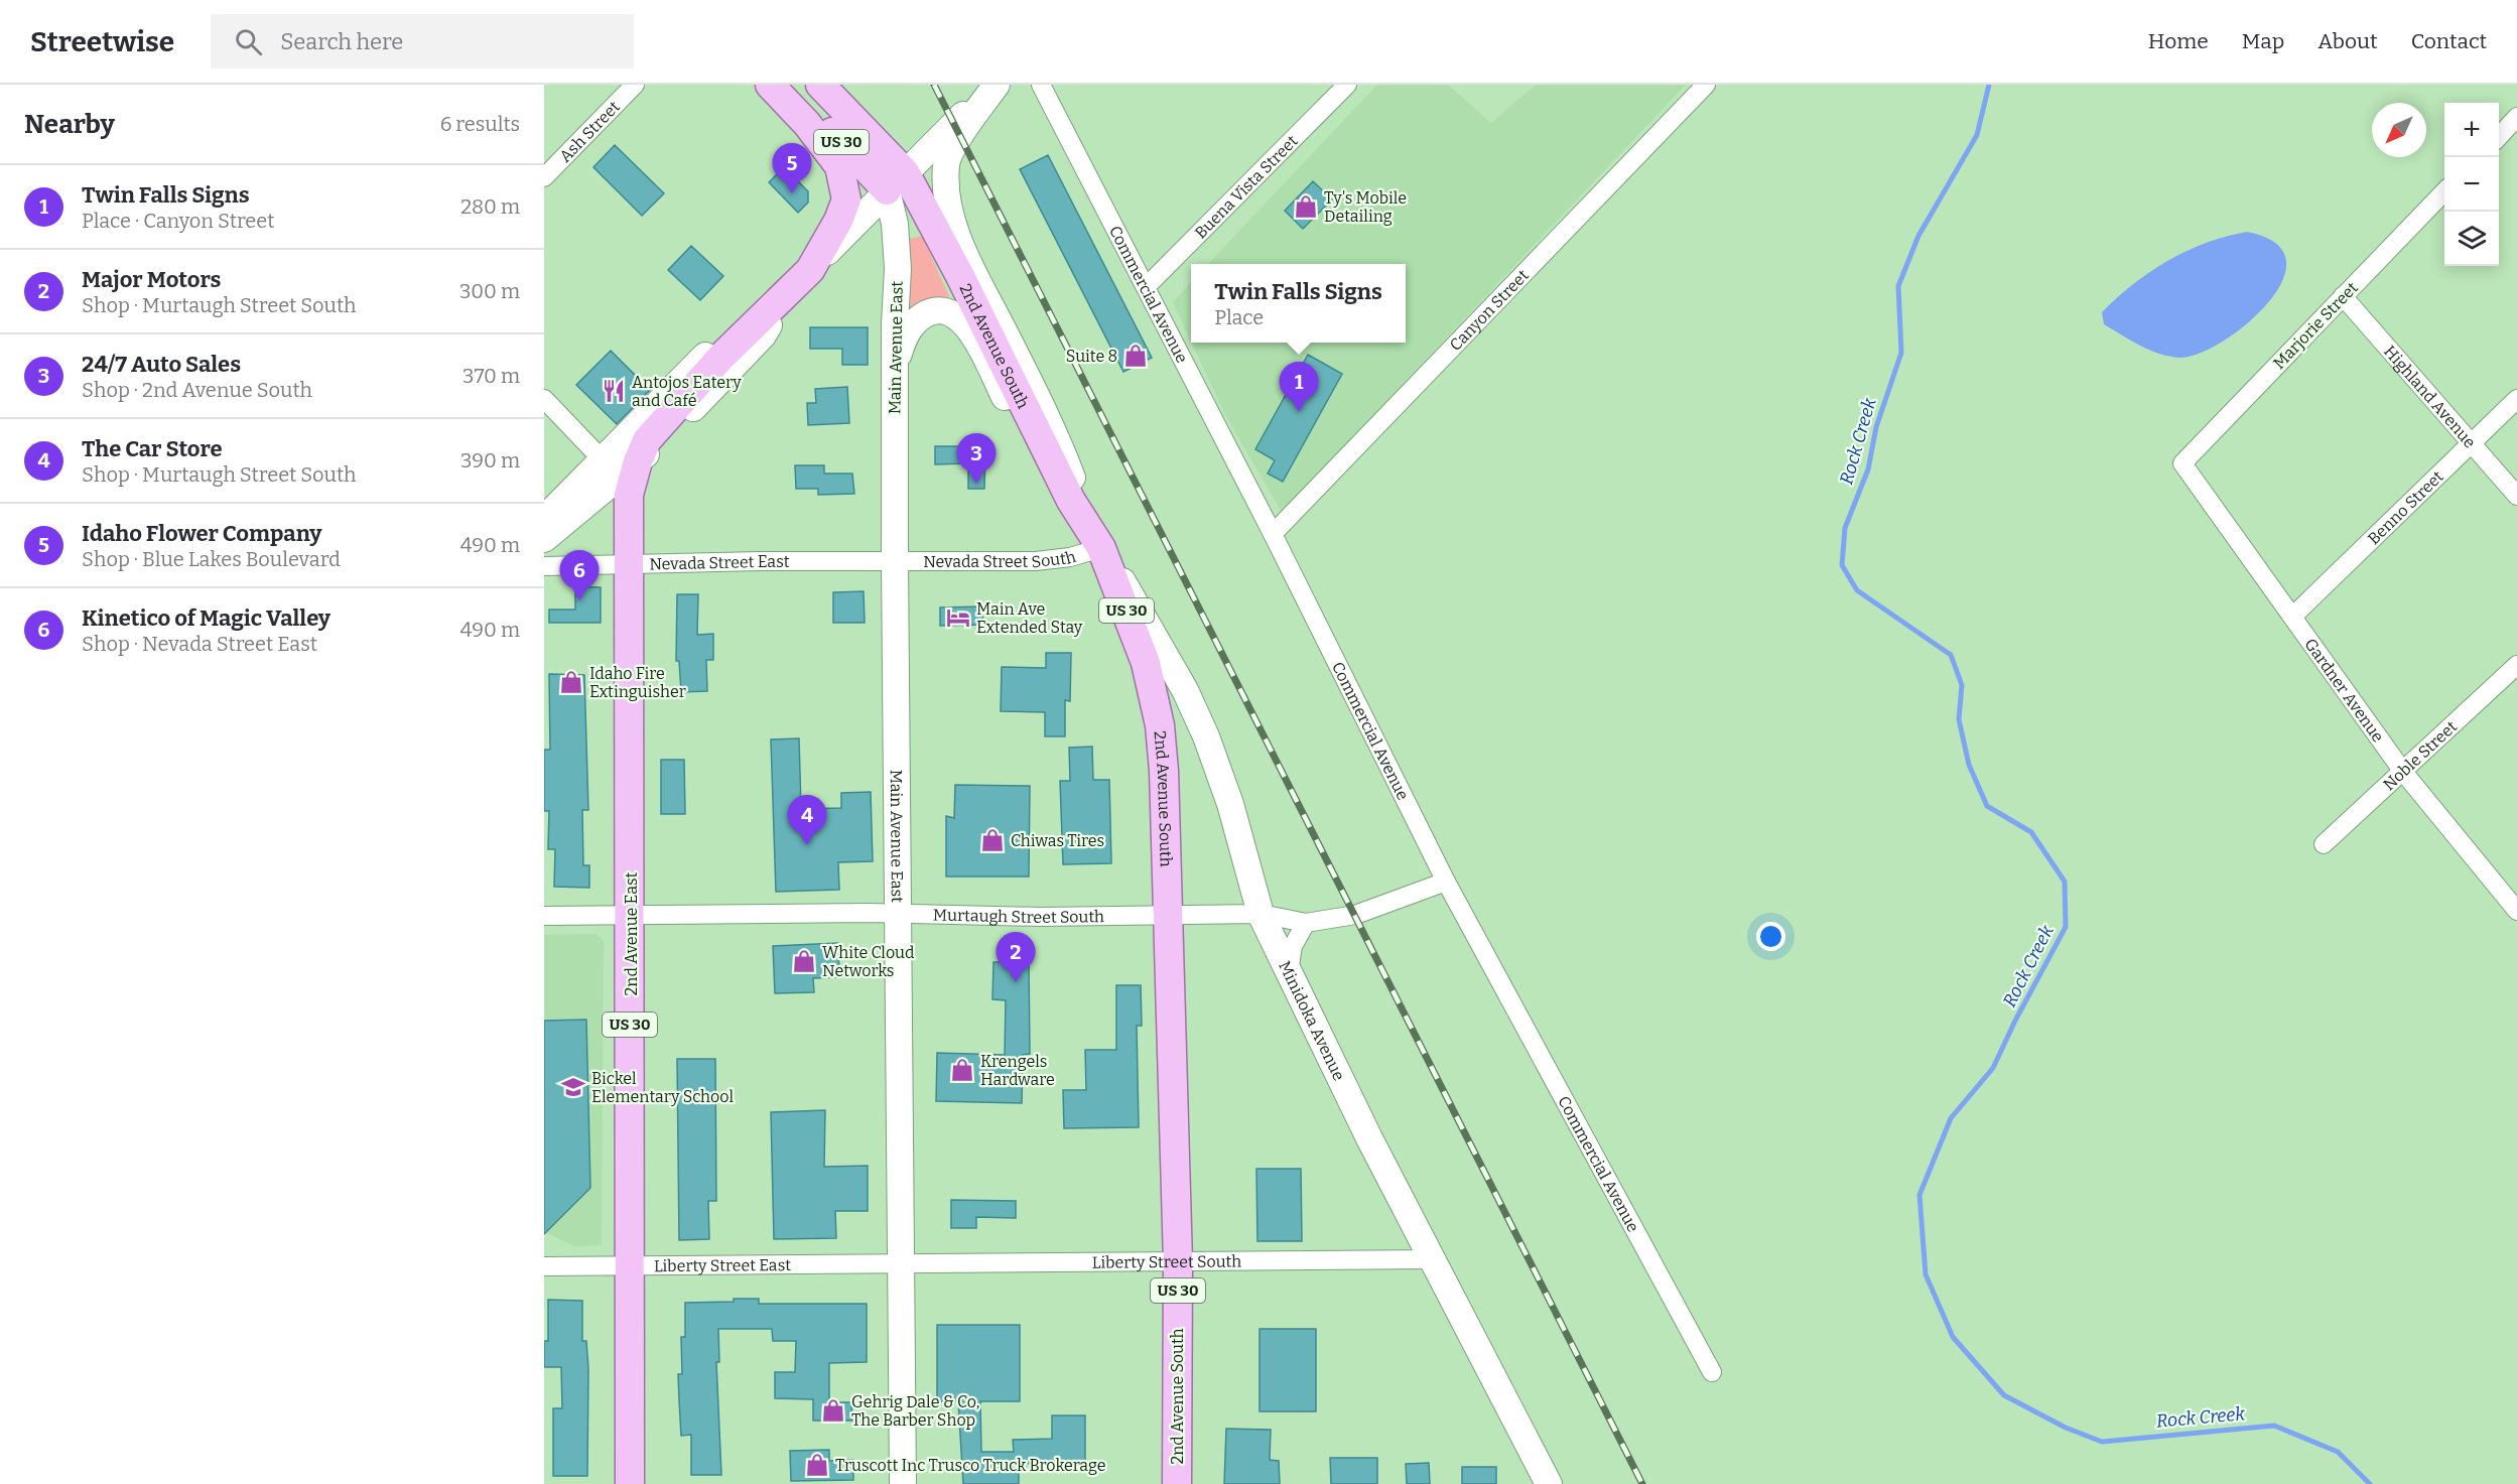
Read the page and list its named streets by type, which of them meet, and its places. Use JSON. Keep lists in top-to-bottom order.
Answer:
{
  "streets": {
    "main road": ["US 30", "2nd Avenue South", "2nd Avenue East"],
    "street": [
      "Ash Street",
      "Buena Vista Street",
      "Commercial Avenue",
      "Canyon Street",
      "Marjorie Street",
      "Main Avenue East",
      "Highland Avenue",
      "Benno Street",
      "Nevada Street South",
      "Nevada Street East",
      "Gardner Avenue",
      "Noble Street",
      "Murtaugh Street South",
      "Minidoka Avenue",
      "Liberty Street South",
      "Liberty Street East"
    ]
  },
  "crossings": [
    ["US 30", "2nd Avenue South"],
    ["US 30", "Main Avenue East"],
    ["Buena Vista Street", "Commercial Avenue"],
    ["Commercial Avenue", "Canyon Street"],
    ["Commercial Avenue", "Murtaugh Street South"],
    ["Marjorie Street", "Highland Avenue"],
    ["Marjorie Street", "Gardner Avenue"],
    ["2nd Avenue South", "Main Avenue East"],
    ["2nd Avenue South", "Nevada Street South"],
    ["2nd Avenue South", "Murtaugh Street South"],
    ["2nd Avenue South", "Minidoka Avenue"],
    ["2nd Avenue South", "Liberty Street South"],
    ["Main Avenue East", "Nevada Street South"],
    ["Main Avenue East", "Nevada Street East"],
    ["Main Avenue East", "Murtaugh Street South"],
    ["Main Avenue East", "Liberty Street South"],
    ["Main Avenue East", "Liberty Street East"],
    ["Highland Avenue", "Benno Street"],
    ["Benno Street", "Gardner Avenue"],
    ["Nevada Street South", "Nevada Street East"],
    ["Nevada Street South", "Minidoka Avenue"],
    ["Nevada Street East", "2nd Avenue East"],
    ["Gardner Avenue", "Noble Street"],
    ["Murtaugh Street South", "2nd Avenue East"],
    ["Murtaugh Street South", "Minidoka Avenue"],
    ["2nd Avenue East", "Liberty Street East"],
    ["Minidoka Avenue", "Liberty Street South"],
    ["Liberty Street South", "Liberty Street East"]
  ],
  "water": ["Rock Creek"],
  "places": {
    "shop": [
      "Ty's Mobile Detailing",
      "Suite 8",
      "Idaho Fire Extinguisher",
      "Chiwas Tires",
      "White Cloud Networks",
      "Krengels Hardware",
      "Gehrig Dale & Co, The Barber Shop",
      "Truscott Inc Trusco Truck Brokerage"
    ],
    "restaurant": ["Antojos Eatery and Café"],
    "hotel": ["Main Ave Extended Stay"],
    "school or university": ["Bickel Elementary School"]
  },
  "north": "bottom left",
  "page": {
    "header": "Streetwise",
    "search": "Search here",
    "nav": [
      "Home",
      "Map",
      "About",
      "Contact"
    ],
    "heading": ["Nearby", "6 results"],
    "map_buttons": ["+", "−"],
    "pins": [
      "5",
      "1",
      "3",
      "6",
      "4",
      "2"
    ],
    "list": [
      {
        "mark": "1",
        "name": "Twin Falls Signs",
        "note": "Place · Canyon Street",
        "value": "280 m"
      },
      {
        "mark": "2",
        "name": "Major Motors",
        "note": "Shop · Murtaugh Street South",
        "value": "300 m"
      },
      {
        "mark": "3",
        "name": "24/7 Auto Sales",
        "note": "Shop · 2nd Avenue South",
        "value": "370 m"
      },
      {
        "mark": "4",
        "name": "The Car Store",
        "note": "Shop · Murtaugh Street South",
        "value": "390 m"
      },
      {
        "mark": "5",
        "name": "Idaho Flower Company",
        "note": "Shop · Blue Lakes Boulevard",
        "value": "490 m"
      },
      {
        "mark": "6",
        "name": "Kinetico of Magic Valley",
        "note": "Shop · Nevada Street East",
        "value": "490 m"
      }
    ],
    "popup": ["Twin Falls Signs", "Place"]
  }
}
